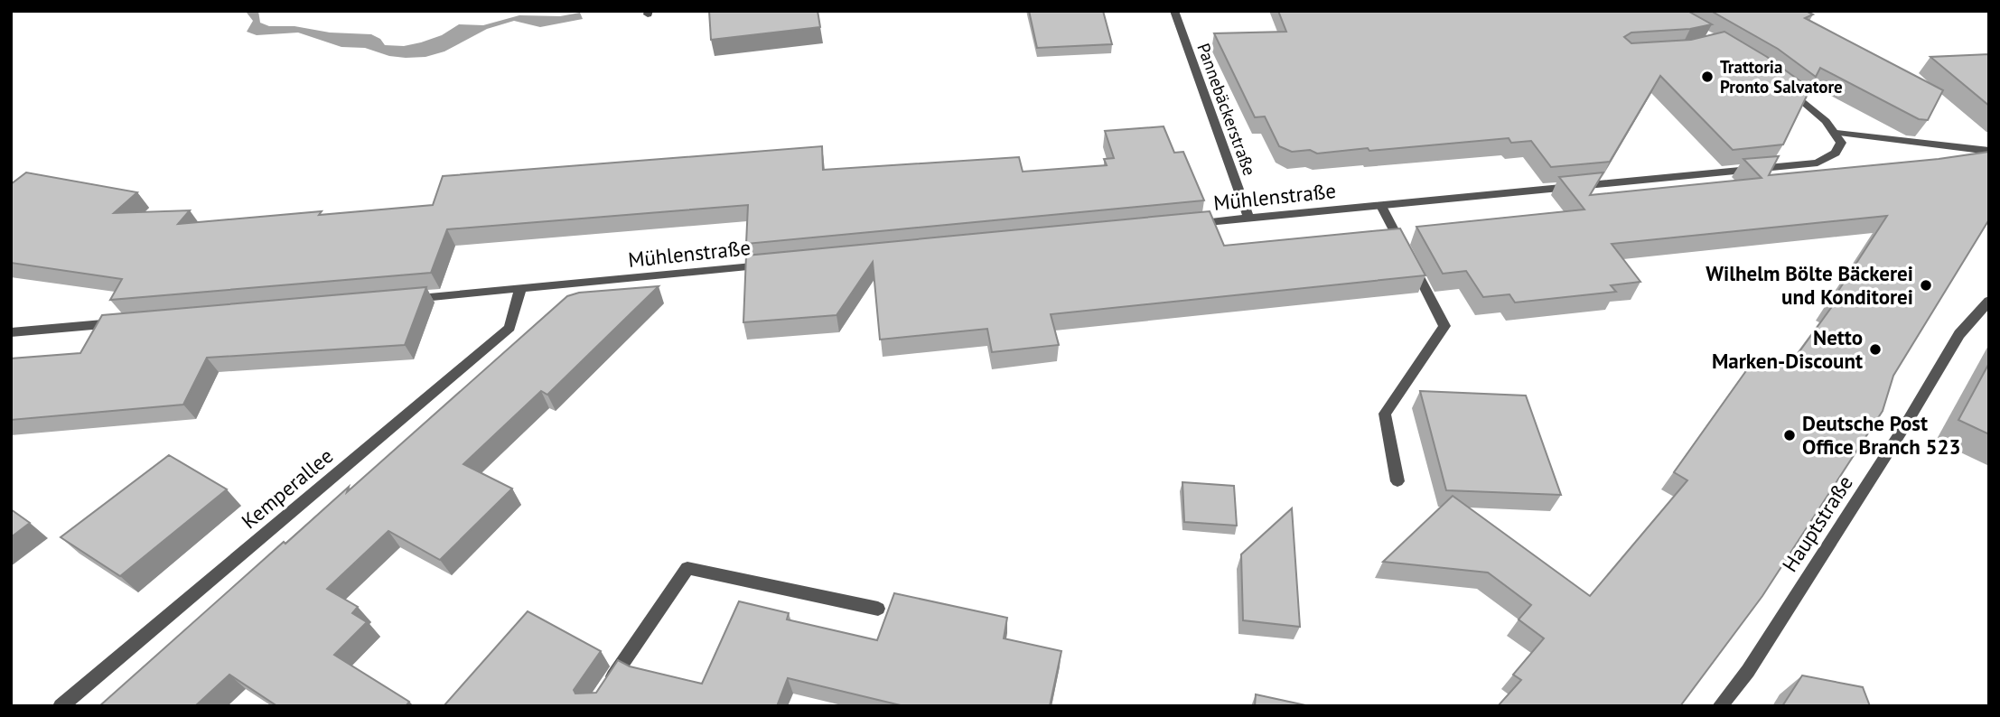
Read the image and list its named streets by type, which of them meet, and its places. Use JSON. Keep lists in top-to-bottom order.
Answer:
{
  "streets": {
    "street": [
      "Pannebäckerstraße",
      "Mühlenstraße",
      "Kemperallee",
      "Hauptstraße"
    ]
  },
  "crossings": [
    ["Pannebäckerstraße", "Mühlenstraße"],
    ["Mühlenstraße", "Kemperallee"]
  ],
  "places": [
    "Trattoria Pronto Salvatore",
    "Wilhelm Bölte Bäckerei und Konditorei",
    "Netto Marken-Discount",
    "Deutsche Post Office Branch 523"
  ]
}
